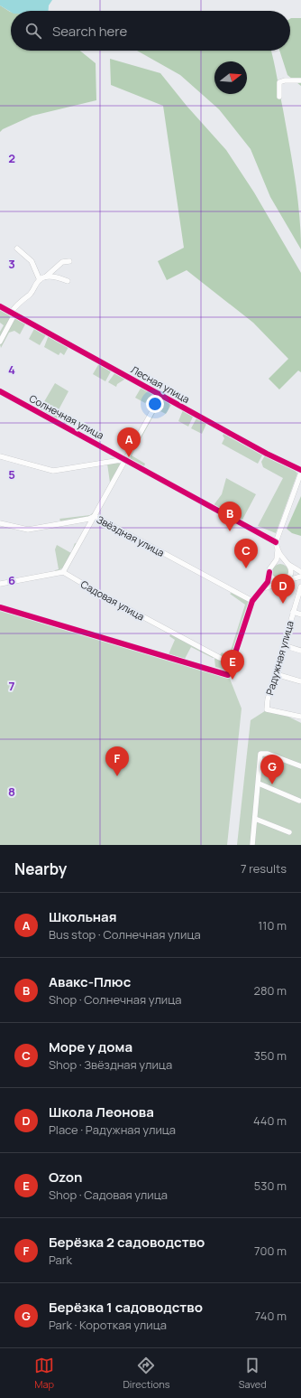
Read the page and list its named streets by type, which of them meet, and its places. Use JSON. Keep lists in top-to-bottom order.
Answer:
{
  "streets": {
    "street": [
      "Лесная улица",
      "Солнечная улица",
      "Звёздная улица",
      "Садовая улица",
      "Радужная улица"
    ]
  },
  "north": "right",
  "page": {
    "search": "Search here",
    "pins": [
      "A",
      "B",
      "C",
      "D",
      "E",
      "F",
      "G"
    ],
    "heading": ["Nearby", "7 results"],
    "list": [
      {
        "mark": "A",
        "name": "Школьная",
        "note": "Bus stop · Солнечная улица",
        "value": "110 m"
      },
      {
        "mark": "B",
        "name": "Авакс-Плюс",
        "note": "Shop · Солнечная улица",
        "value": "280 m"
      },
      {
        "mark": "C",
        "name": "Море у дома",
        "note": "Shop · Звёздная улица",
        "value": "350 m"
      },
      {
        "mark": "D",
        "name": "Школа Леонова",
        "note": "Place · Радужная улица",
        "value": "440 m"
      },
      {
        "mark": "E",
        "name": "Ozon",
        "note": "Shop · Садовая улица",
        "value": "530 m"
      },
      {
        "mark": "F",
        "name": "Берёзка 2 садоводство",
        "note": "Park",
        "value": "700 m"
      },
      {
        "mark": "G",
        "name": "Берёзка 1 садоводство",
        "note": "Park · Короткая улица",
        "value": "740 m"
      }
    ],
    "nav": ["Map", "Directions", "Saved"]
  },
  "grid": {
    "rows": [
      "2",
      "3",
      "4",
      "5",
      "6",
      "7",
      "8"
    ]
  }
}
